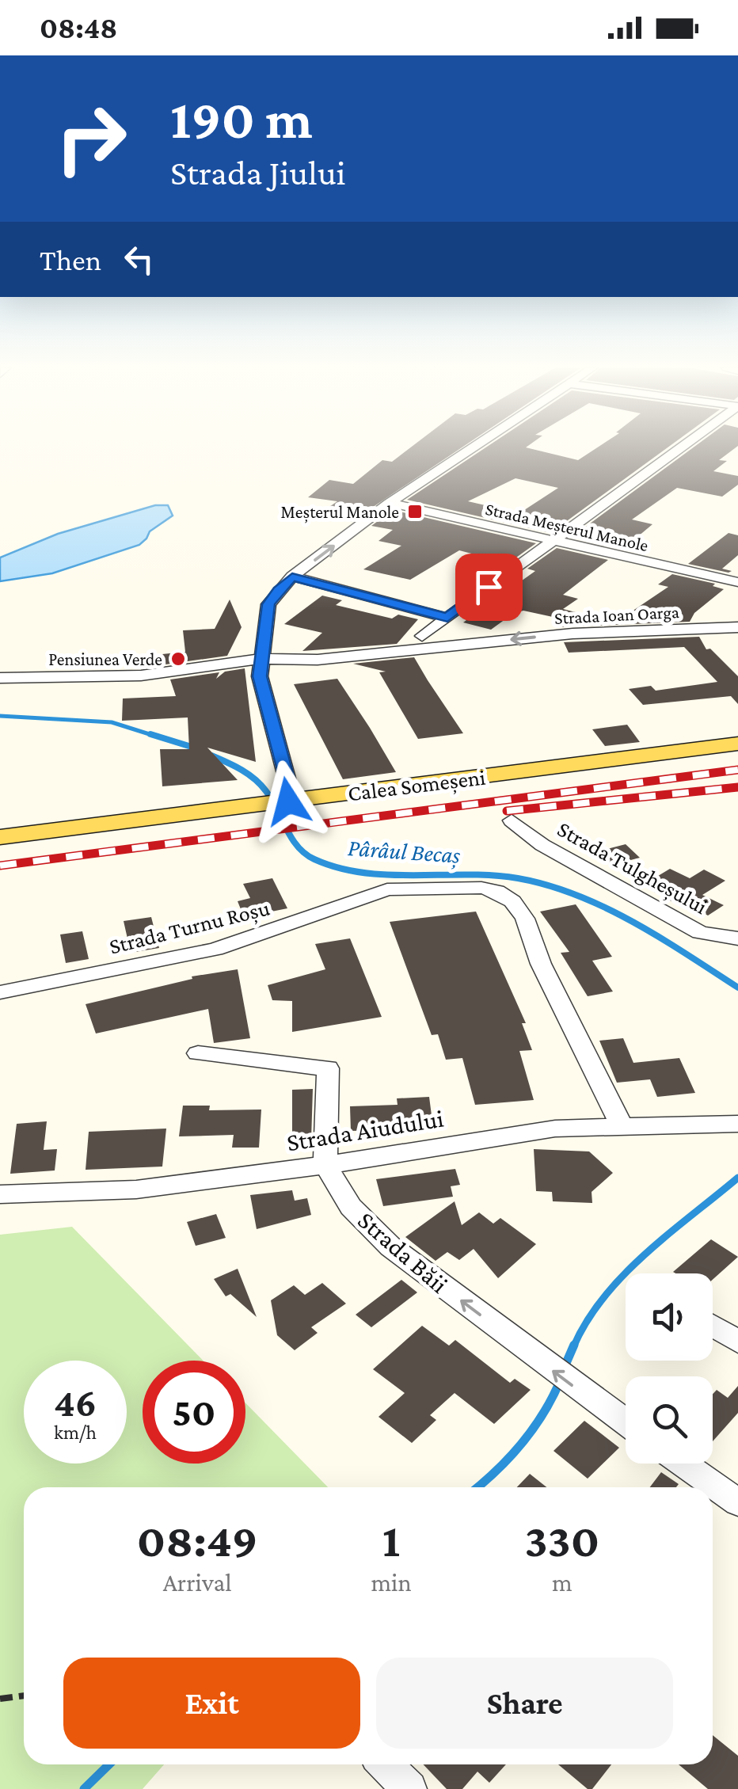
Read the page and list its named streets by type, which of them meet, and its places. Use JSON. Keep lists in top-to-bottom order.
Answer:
{
  "streets": {
    "main road": ["Calea Someșeni"],
    "street": [
      "Strada Meșterul Manole",
      "Strada Ioan Oarga",
      "Strada Tulgheșului",
      "Strada Turnu Roșu",
      "Strada Aiudului",
      "Strada Băii"
    ]
  },
  "crossings": [
    ["Strada Turnu Roșu", "Strada Aiudului"],
    ["Strada Aiudului", "Strada Băii"]
  ],
  "one_way": ["Strada Băii"],
  "water": ["Pârâul Becaș"],
  "places": {
    "transit": ["Meșterul Manole"],
    "other": ["Pensiunea Verde"]
  },
  "page": {
    "status": "08:48",
    "turn": ["190 m", "Strada Jiului"],
    "then": "Then",
    "speed": "46 km/h",
    "limit": "50",
    "eta": [
      "08:49",
      "Arrival",
      "1",
      "min",
      "330",
      "m"
    ],
    "buttons": ["Exit", "Share"]
  }
}
